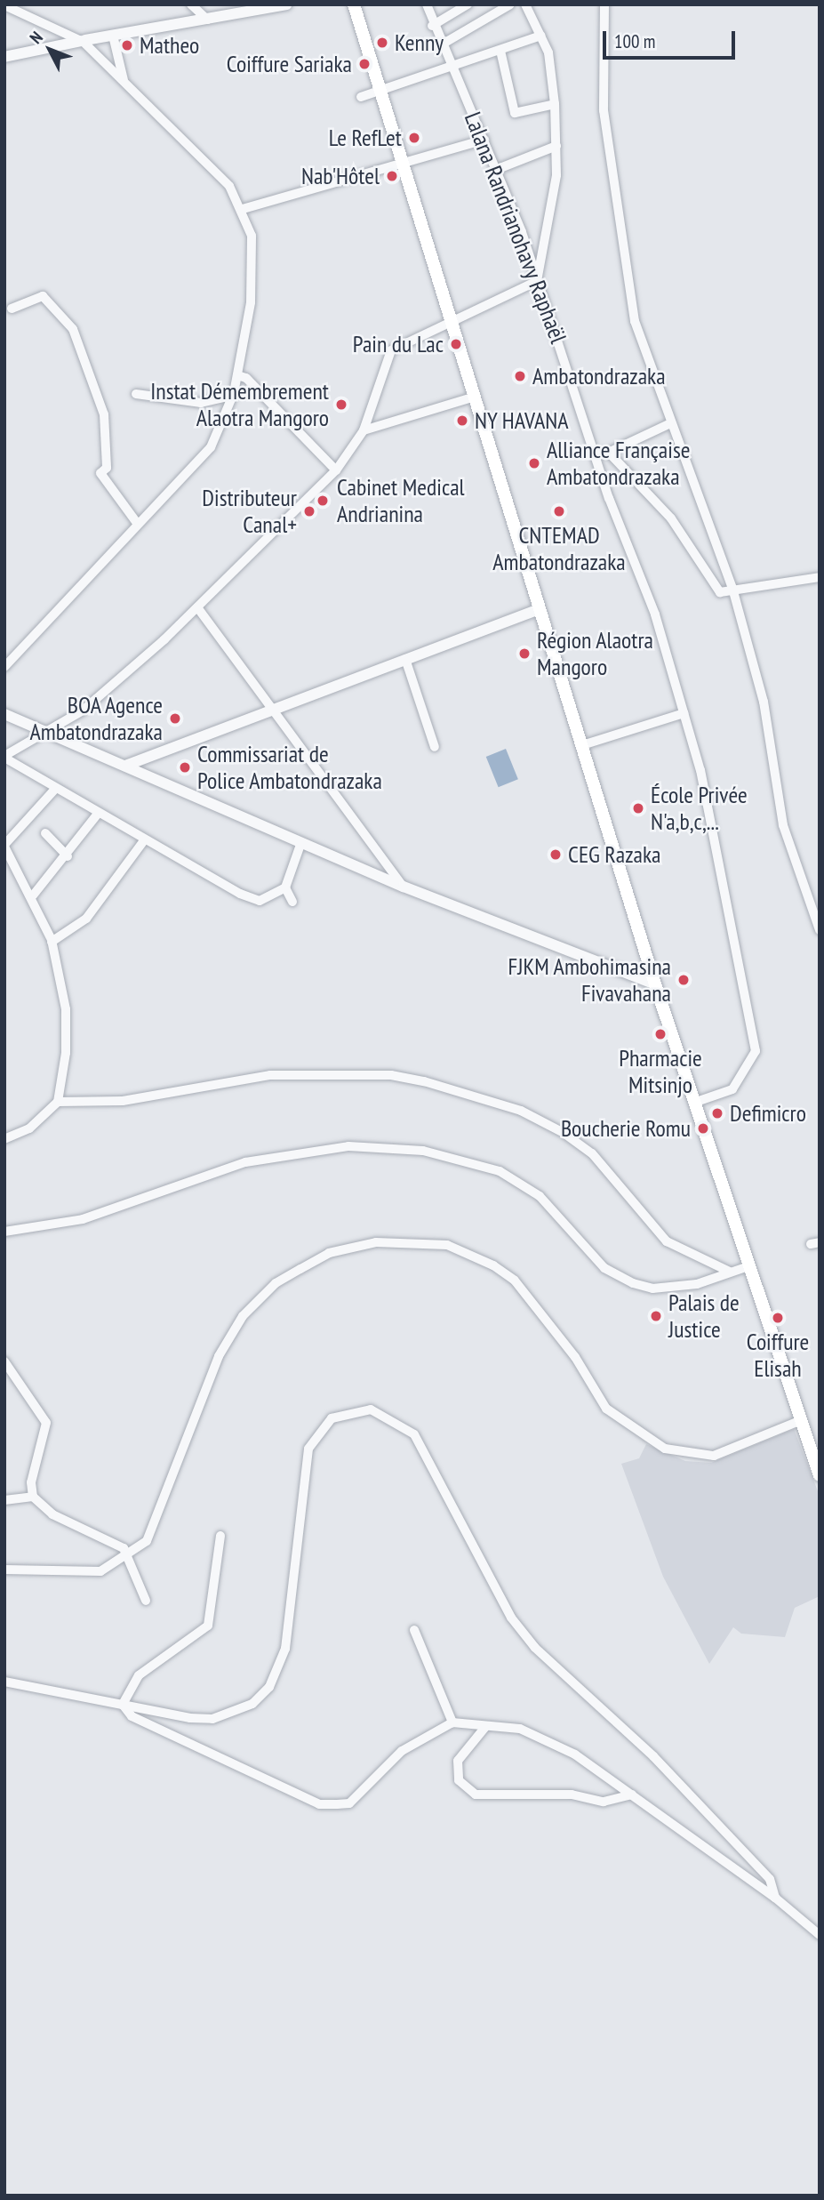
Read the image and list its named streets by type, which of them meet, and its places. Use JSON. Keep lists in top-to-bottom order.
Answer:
{
  "streets": {
    "street": ["Lalana Randrianohavy Raphaël"]
  },
  "places": [
    "Kenny",
    "Matheo",
    "Coiffure Sariaka",
    "Le RefLet",
    "Nab'Hôtel",
    "Pain du Lac",
    "Ambatondrazaka",
    "Instat Démembrement Alaotra Mangoro",
    "NY HAVANA",
    "Alliance Française Ambatondrazaka",
    "Cabinet Medical Andrianina",
    "Distributeur Canal+",
    "CNTEMAD Ambatondrazaka",
    "Région Alaotra Mangoro",
    "BOA Agence Ambatondrazaka",
    "Commissariat de Police Ambatondrazaka",
    "École Privée N'a,b,c,...",
    "CEG Razaka",
    "FJKM Ambohimasina Fivavahana",
    "Pharmacie Mitsinjo",
    "Defimicro",
    "Boucherie Romu",
    "Palais de Justice",
    "Coiffure Elisah"
  ],
  "scale_bar": "100 m",
  "north": "top left"
}
